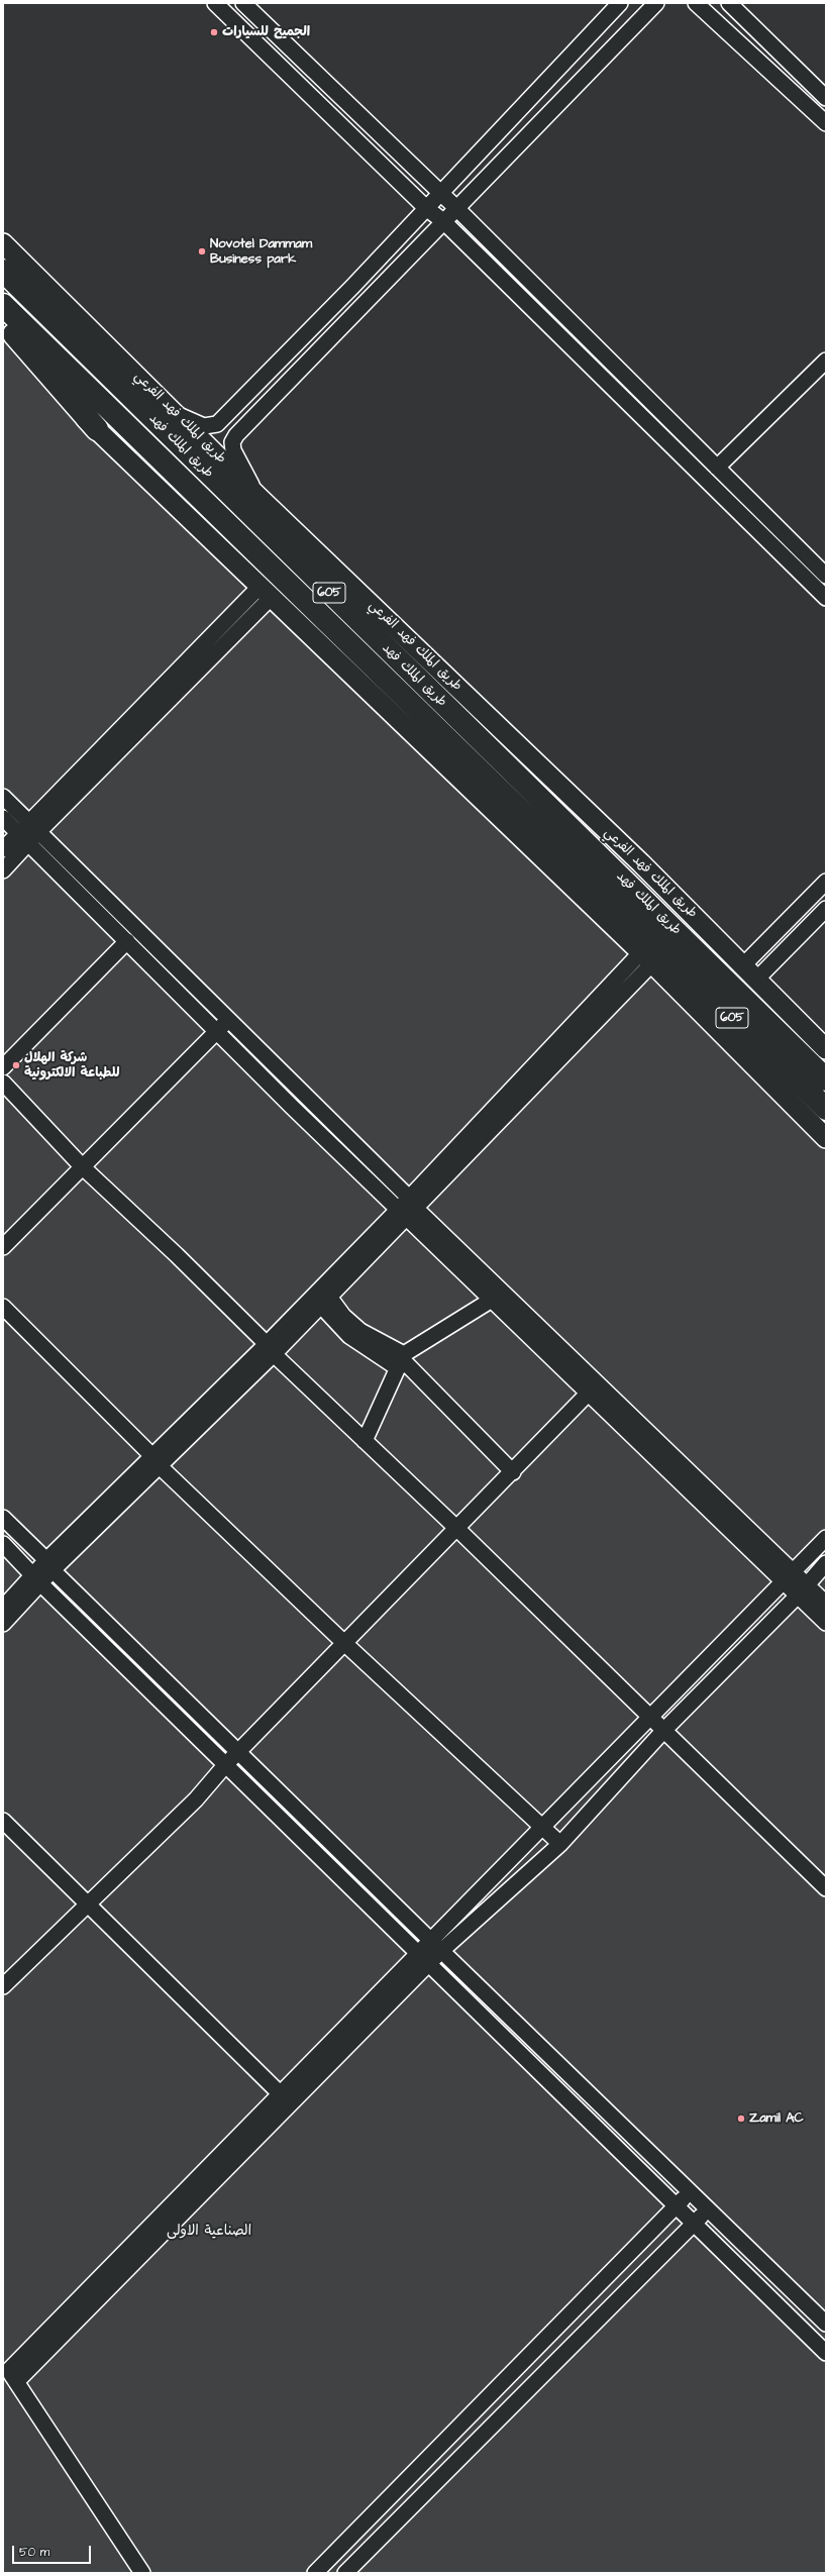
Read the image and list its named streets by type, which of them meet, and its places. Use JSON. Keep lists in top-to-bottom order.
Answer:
{
  "streets": {
    "highway": ["طريق الملك فهد", "605"],
    "main road": ["طريق الملك فهد الفرعي"]
  },
  "districts": ["الصناعية الاولى"],
  "places": [
    "الجميح للسيارات",
    "Novotel Dammam Business park",
    "شركة الهلال للطباعة الالكترونية",
    "Zamil AC"
  ],
  "scale_bar": "50 m"
}
